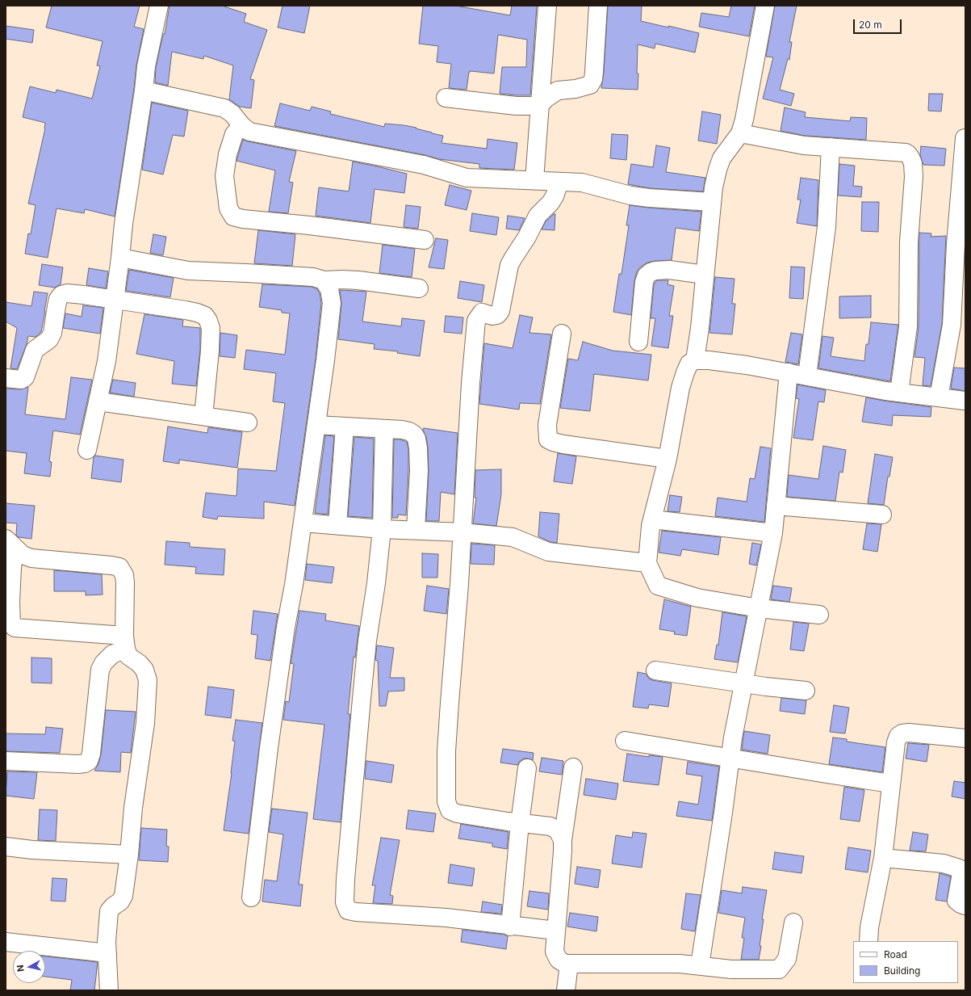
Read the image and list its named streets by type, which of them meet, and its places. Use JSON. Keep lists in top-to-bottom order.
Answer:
{
  "legend": ["Road", "Building"],
  "scale_bar": "20 m",
  "north": "left"
}
